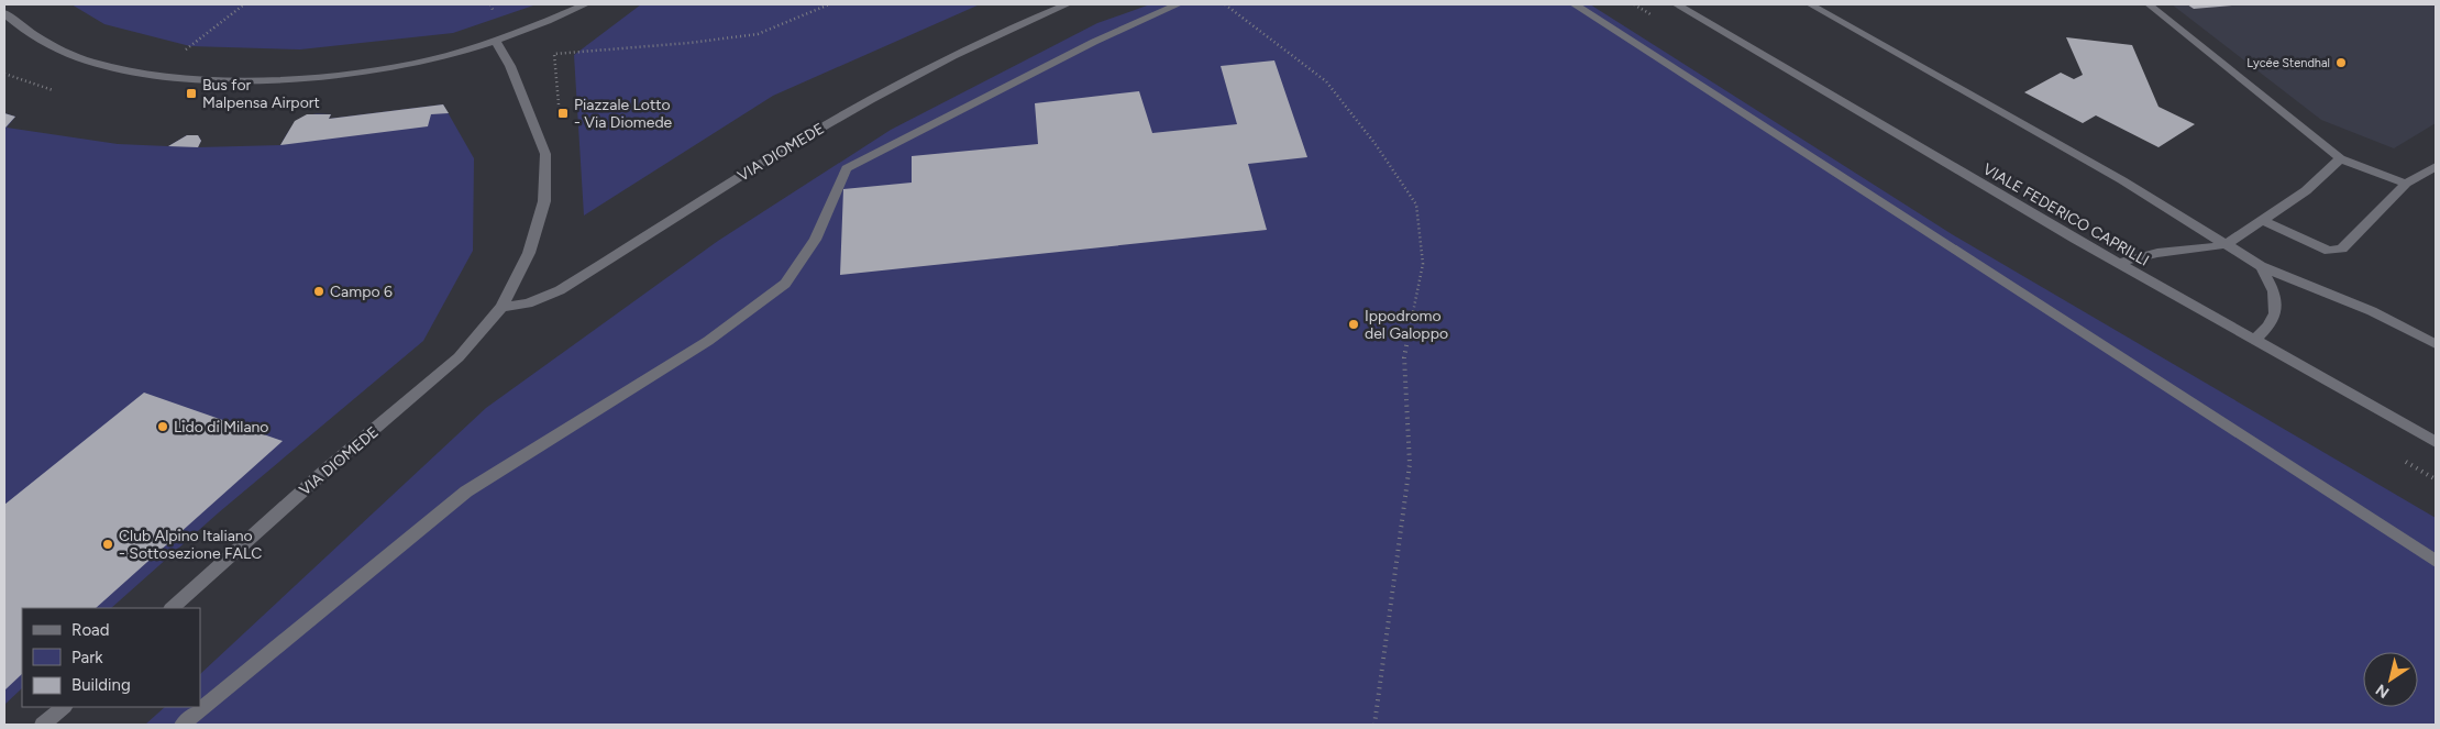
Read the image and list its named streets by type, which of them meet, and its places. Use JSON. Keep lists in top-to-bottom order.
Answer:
{
  "streets": {
    "street": ["VIA DIOMEDE", "VIALE FEDERICO CAPRILLI"]
  },
  "places": {
    "other": [
      "Lycée Stendhal",
      "Campo 6",
      "Ippodromo del Galoppo",
      "Lido di Milano",
      "Club Alpino Italiano - Sottosezione FALC"
    ],
    "transit": ["Bus for Malpensa Airport", "Piazzale Lotto - Via Diomede"]
  },
  "legend": ["Road", "Park", "Building"],
  "north": "bottom left"
}
